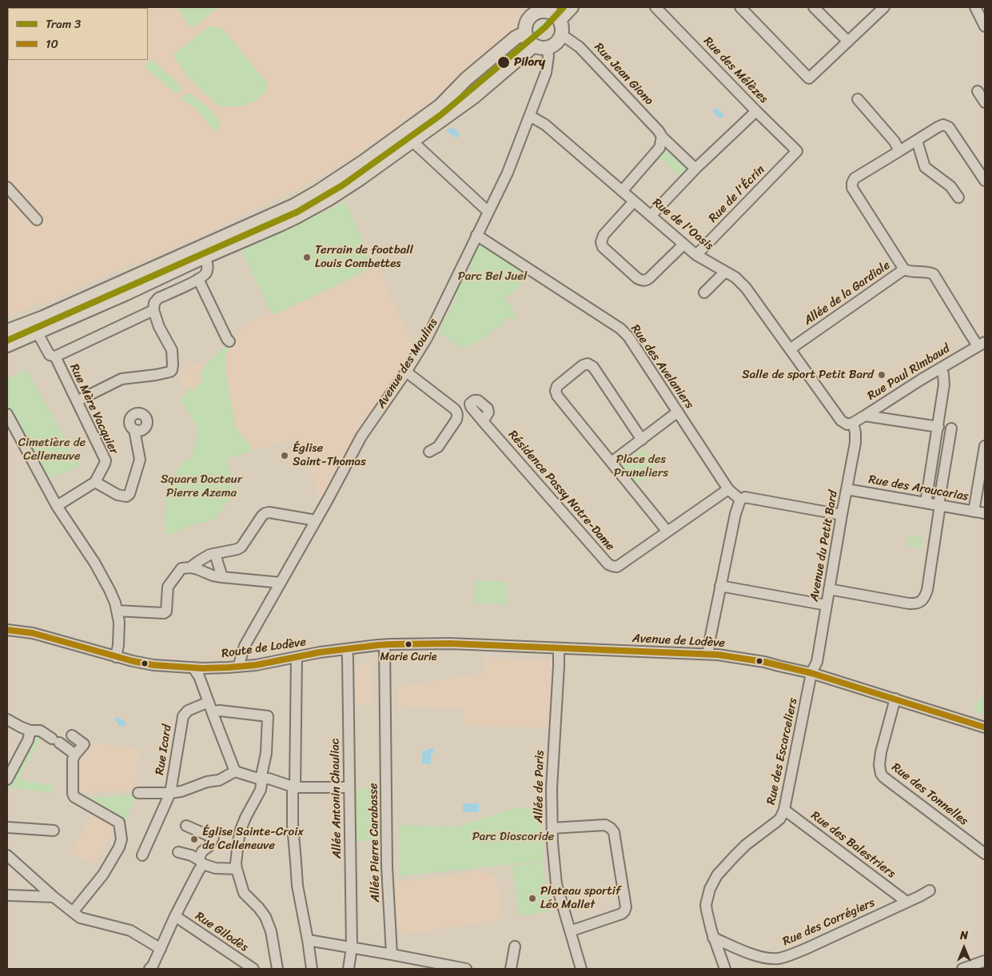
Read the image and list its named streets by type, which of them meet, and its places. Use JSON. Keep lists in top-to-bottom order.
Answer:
{
  "streets": {
    "street": [
      "Rue des Mélèzes",
      "Rue Jean Giono",
      "Rue de l'Écrin",
      "Rue de l'Oasis",
      "Allée de la Gardiole",
      "Avenue des Moulins",
      "Rue des Avelaniers",
      "Rue Paul Rimbaud",
      "Rue Mère Vacquier",
      "Rue des Araucarias",
      "Résidence Passy Notre-Dame",
      "Avenue du Petit Bard",
      "Avenue de Lodève",
      "Route de Lodève",
      "Rue Icard",
      "Rue des Escarceliers",
      "Allée de Paris",
      "Rue des Tonnelles",
      "Allée Antonin Chauliac",
      "Allée Pierre Carabasse",
      "Rue des Balestriers",
      "Rue des Corrégiers",
      "Rue Gilodès"
    ]
  },
  "crossings": [
    ["Rue des Mélèzes", "Rue de l'Écrin"],
    ["Rue Jean Giono", "Avenue des Moulins"],
    ["Rue de l'Écrin", "Rue de l'Oasis"],
    ["Rue de l'Oasis", "Allée de la Gardiole"],
    ["Rue de l'Oasis", "Avenue des Moulins"],
    ["Rue de l'Oasis", "Rue Paul Rimbaud"],
    ["Rue de l'Oasis", "Avenue du Petit Bard"],
    ["Allée de la Gardiole", "Rue Paul Rimbaud"],
    ["Avenue des Moulins", "Rue des Avelaniers"],
    ["Avenue des Moulins", "Route de Lodève"],
    ["Rue des Avelaniers", "Résidence Passy Notre-Dame"],
    ["Rue Paul Rimbaud", "Avenue du Petit Bard"],
    ["Rue des Araucarias", "Avenue du Petit Bard"],
    ["Avenue du Petit Bard", "Avenue de Lodève"],
    ["Avenue du Petit Bard", "Rue des Escarceliers"],
    ["Avenue de Lodève", "Route de Lodève"],
    ["Avenue de Lodève", "Rue des Escarceliers"],
    ["Avenue de Lodève", "Allée de Paris"],
    ["Avenue de Lodève", "Rue des Tonnelles"],
    ["Avenue de Lodève", "Allée Pierre Carabasse"],
    ["Route de Lodève", "Allée Antonin Chauliac"],
    ["Route de Lodève", "Allée Pierre Carabasse"],
    ["Rue des Escarceliers", "Rue des Balestriers"],
    ["Rue des Escarceliers", "Rue des Corrégiers"],
    ["Rue des Balestriers", "Rue des Corrégiers"]
  ],
  "parks": [
    "Parc Bel Juel",
    "Cimetière de Celleneuve",
    "Place des Pruneliers",
    "Square Docteur Pierre Azema",
    "Parc Dioscoride"
  ],
  "places": [
    "Pilory",
    "Terrain de football Louis Combettes",
    "Salle de sport Petit Bard",
    "Église Saint-Thomas",
    "Marie Curie",
    "Église Sainte-Croix de Celleneuve",
    "Plateau sportif Léo Mallet"
  ],
  "lines": ["tram line 3", "transit line 10"],
  "legend": ["Tram 3", "10"],
  "north": "top"
}
